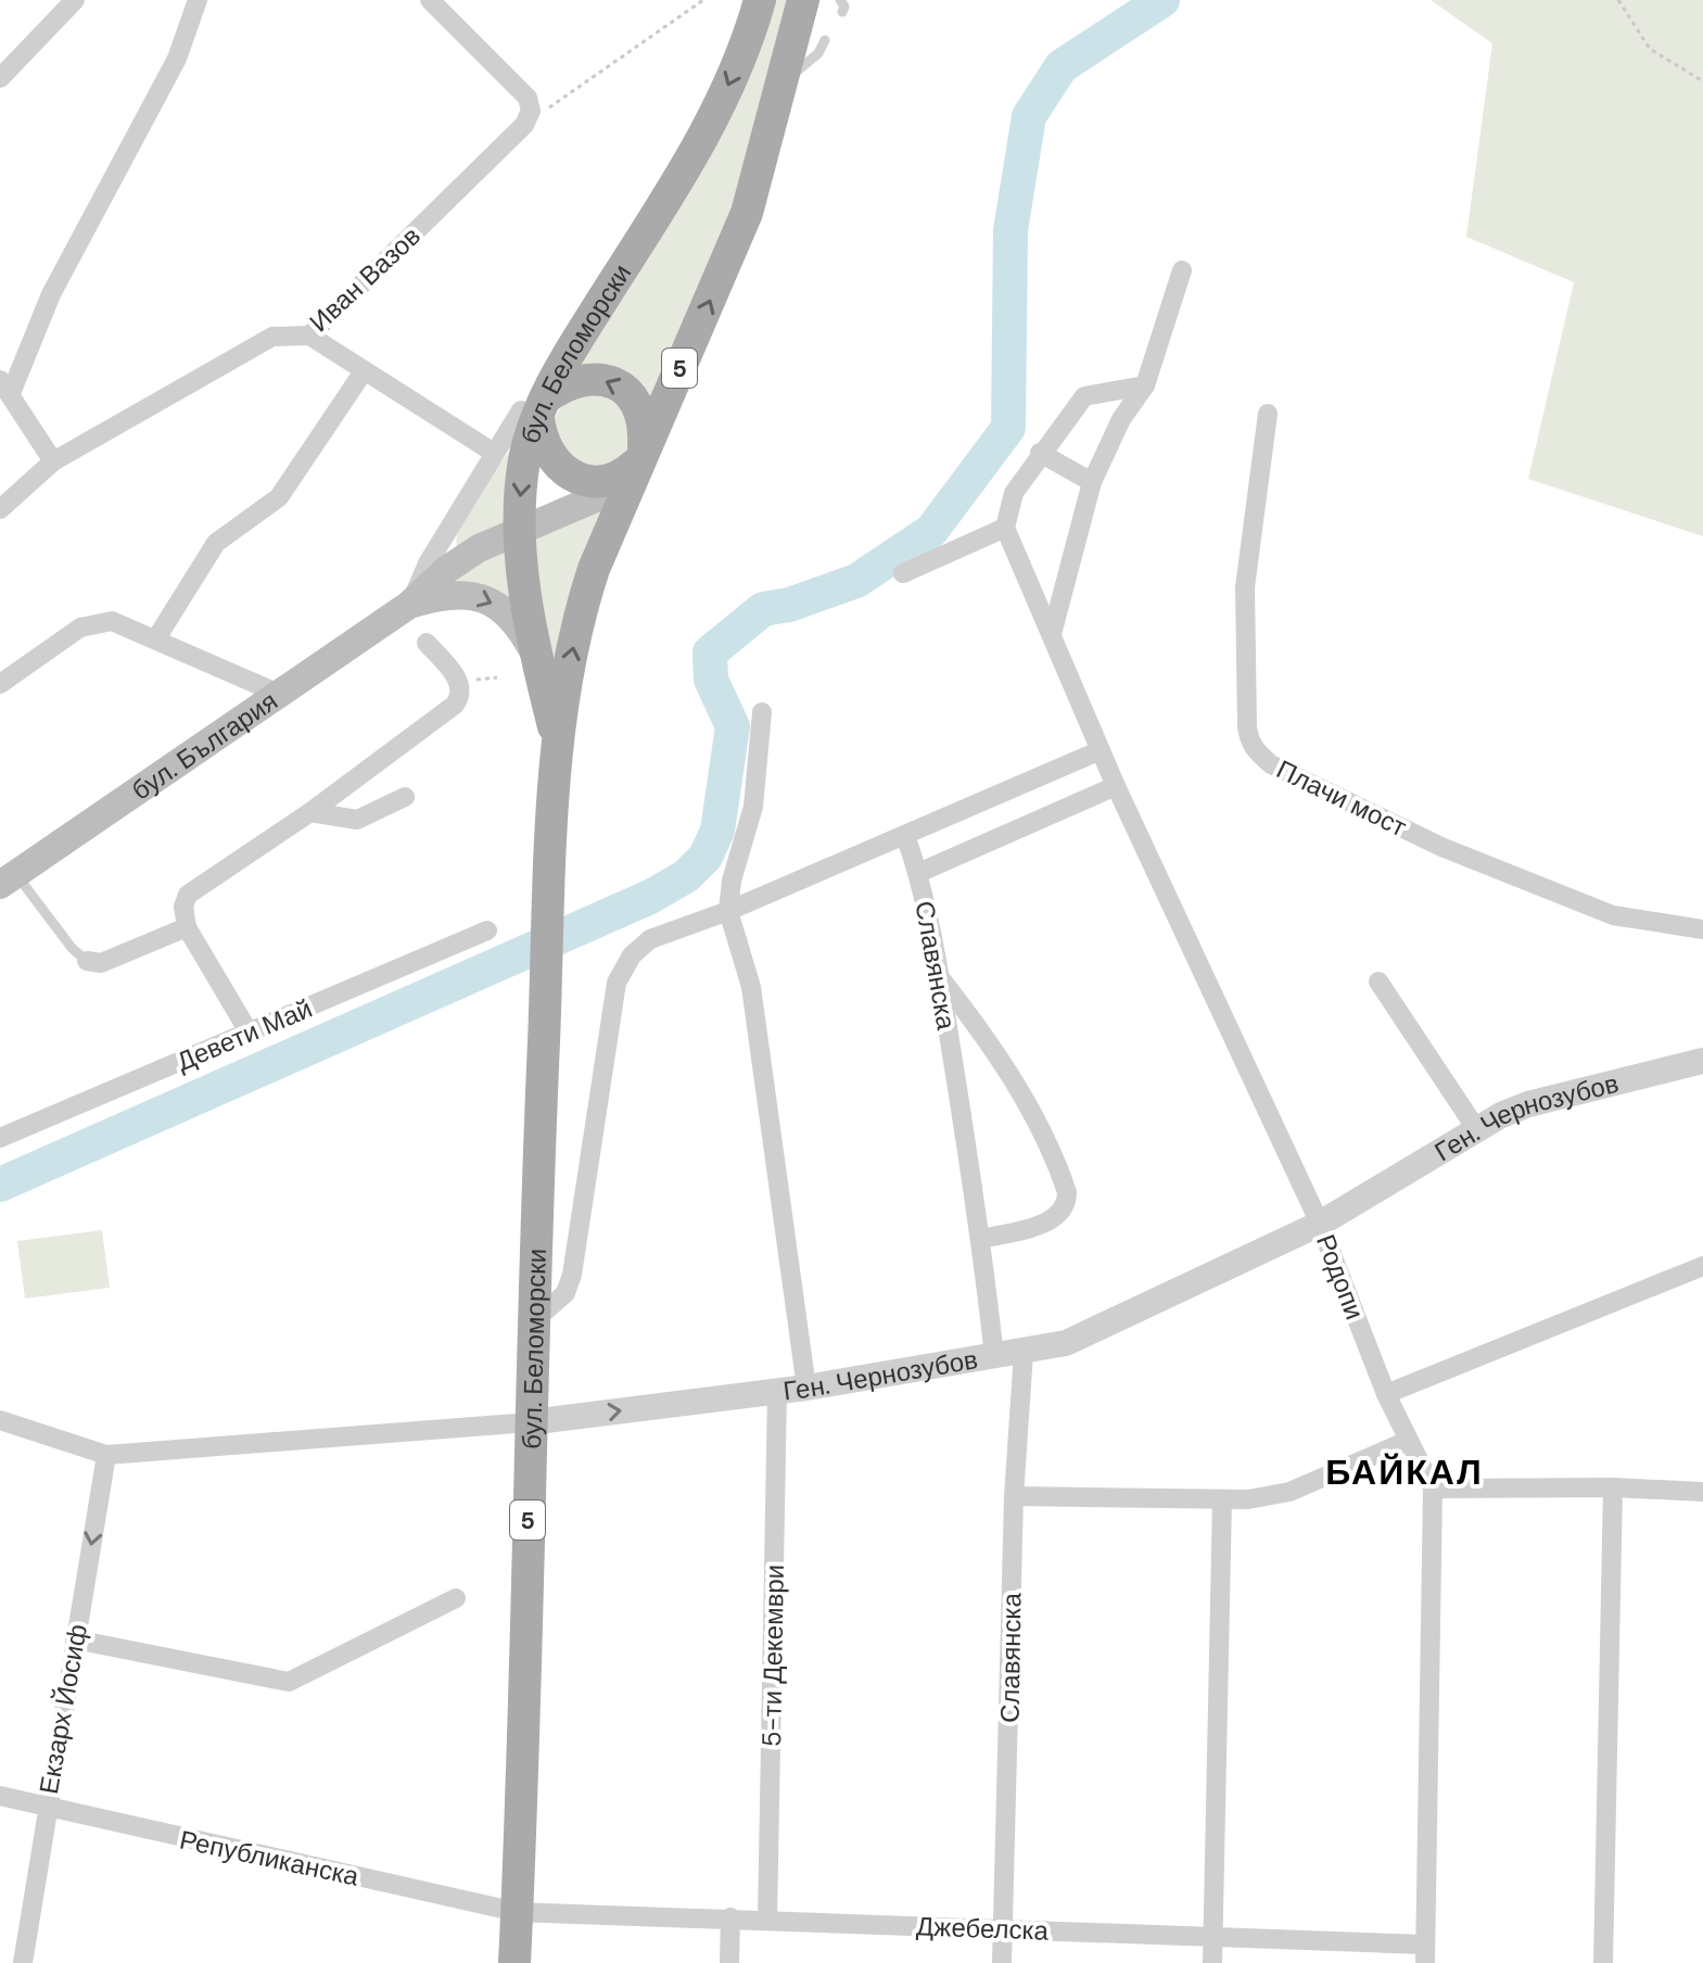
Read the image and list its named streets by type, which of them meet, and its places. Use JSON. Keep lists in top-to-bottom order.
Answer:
{
  "streets": {
    "main road": ["бул. Беломорски", "5", "бул. България"],
    "street": [
      "Иван Вазов",
      "Плачи мост",
      "Славянска",
      "Девети Май",
      "Ген. Чернозубов",
      "Родопи",
      "5-ти Декември",
      "Екзарх Йосиф",
      "Републиканска",
      "Джебелска"
    ]
  },
  "crossings": [
    ["бул. Беломорски", "бул. България"],
    ["бул. Беломорски", "Ген. Чернозубов"],
    ["бул. Беломорски", "Републиканска"],
    ["бул. Беломорски", "Джебелска"],
    ["Славянска", "Ген. Чернозубов"],
    ["Славянска", "Джебелска"],
    ["Ген. Чернозубов", "Родопи"],
    ["Ген. Чернозубов", "5-ти Декември"],
    ["Ген. Чернозубов", "Екзарх Йосиф"],
    ["Родопи", "Джебелска"],
    ["5-ти Декември", "Джебелска"],
    ["Екзарх Йосиф", "Републиканска"],
    ["Републиканска", "Джебелска"]
  ],
  "one_way": ["Екзарх Йосиф"],
  "districts": ["БАЙКАЛ"]
}
